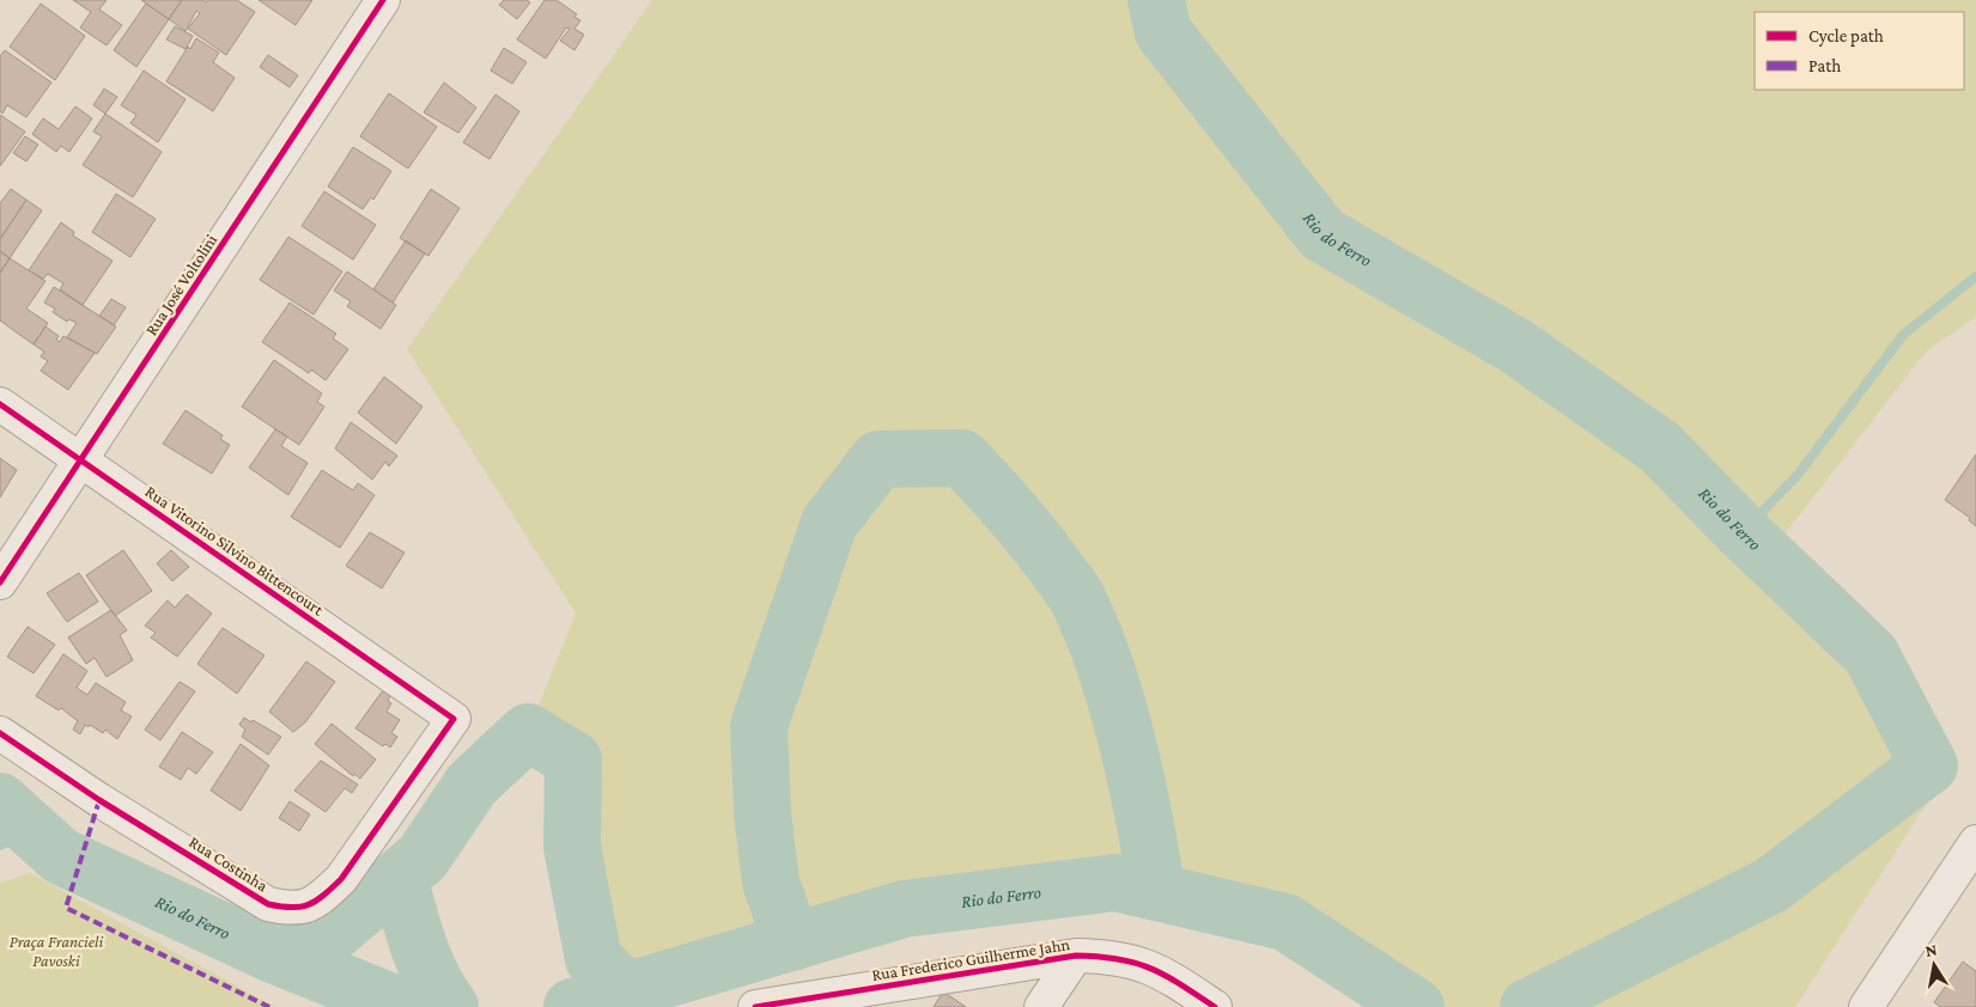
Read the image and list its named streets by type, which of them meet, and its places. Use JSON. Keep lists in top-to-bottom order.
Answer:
{
  "streets": {
    "street": [
      "Rua José Voltolini",
      "Rua Vitorino Silvino Bittencourt",
      "Rua Costinha",
      "Rua Frederico Guilherme Jahn"
    ]
  },
  "crossings": [
    ["Rua José Voltolini", "Rua Vitorino Silvino Bittencourt"],
    ["Rua Vitorino Silvino Bittencourt", "Rua Costinha"]
  ],
  "water": ["Rio do Ferro"],
  "parks": ["Praça Francieli Pavoski"],
  "legend": ["Cycle path", "Path"],
  "north": "top"
}
